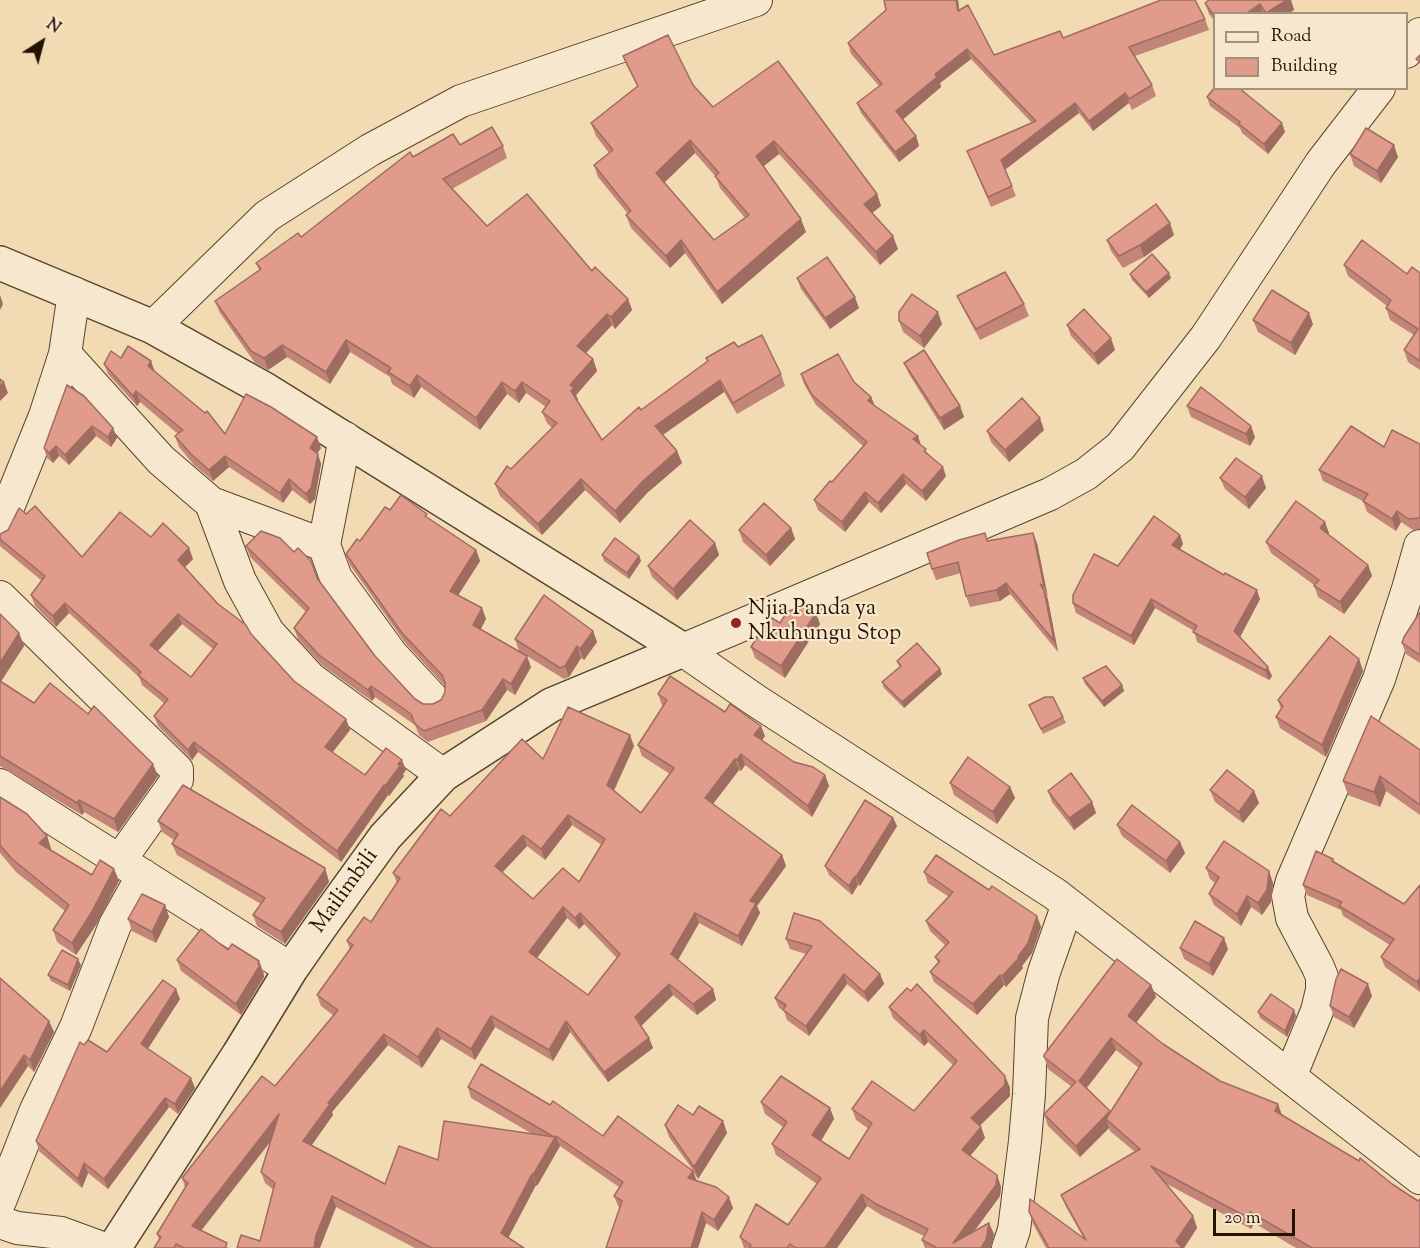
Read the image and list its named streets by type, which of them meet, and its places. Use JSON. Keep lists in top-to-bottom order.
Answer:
{
  "streets": {
    "street": ["Mailimbili"]
  },
  "places": ["Njia Panda ya Nkuhungu Stop"],
  "legend": ["Road", "Building"],
  "scale_bar": "20 m",
  "north": "top right"
}
